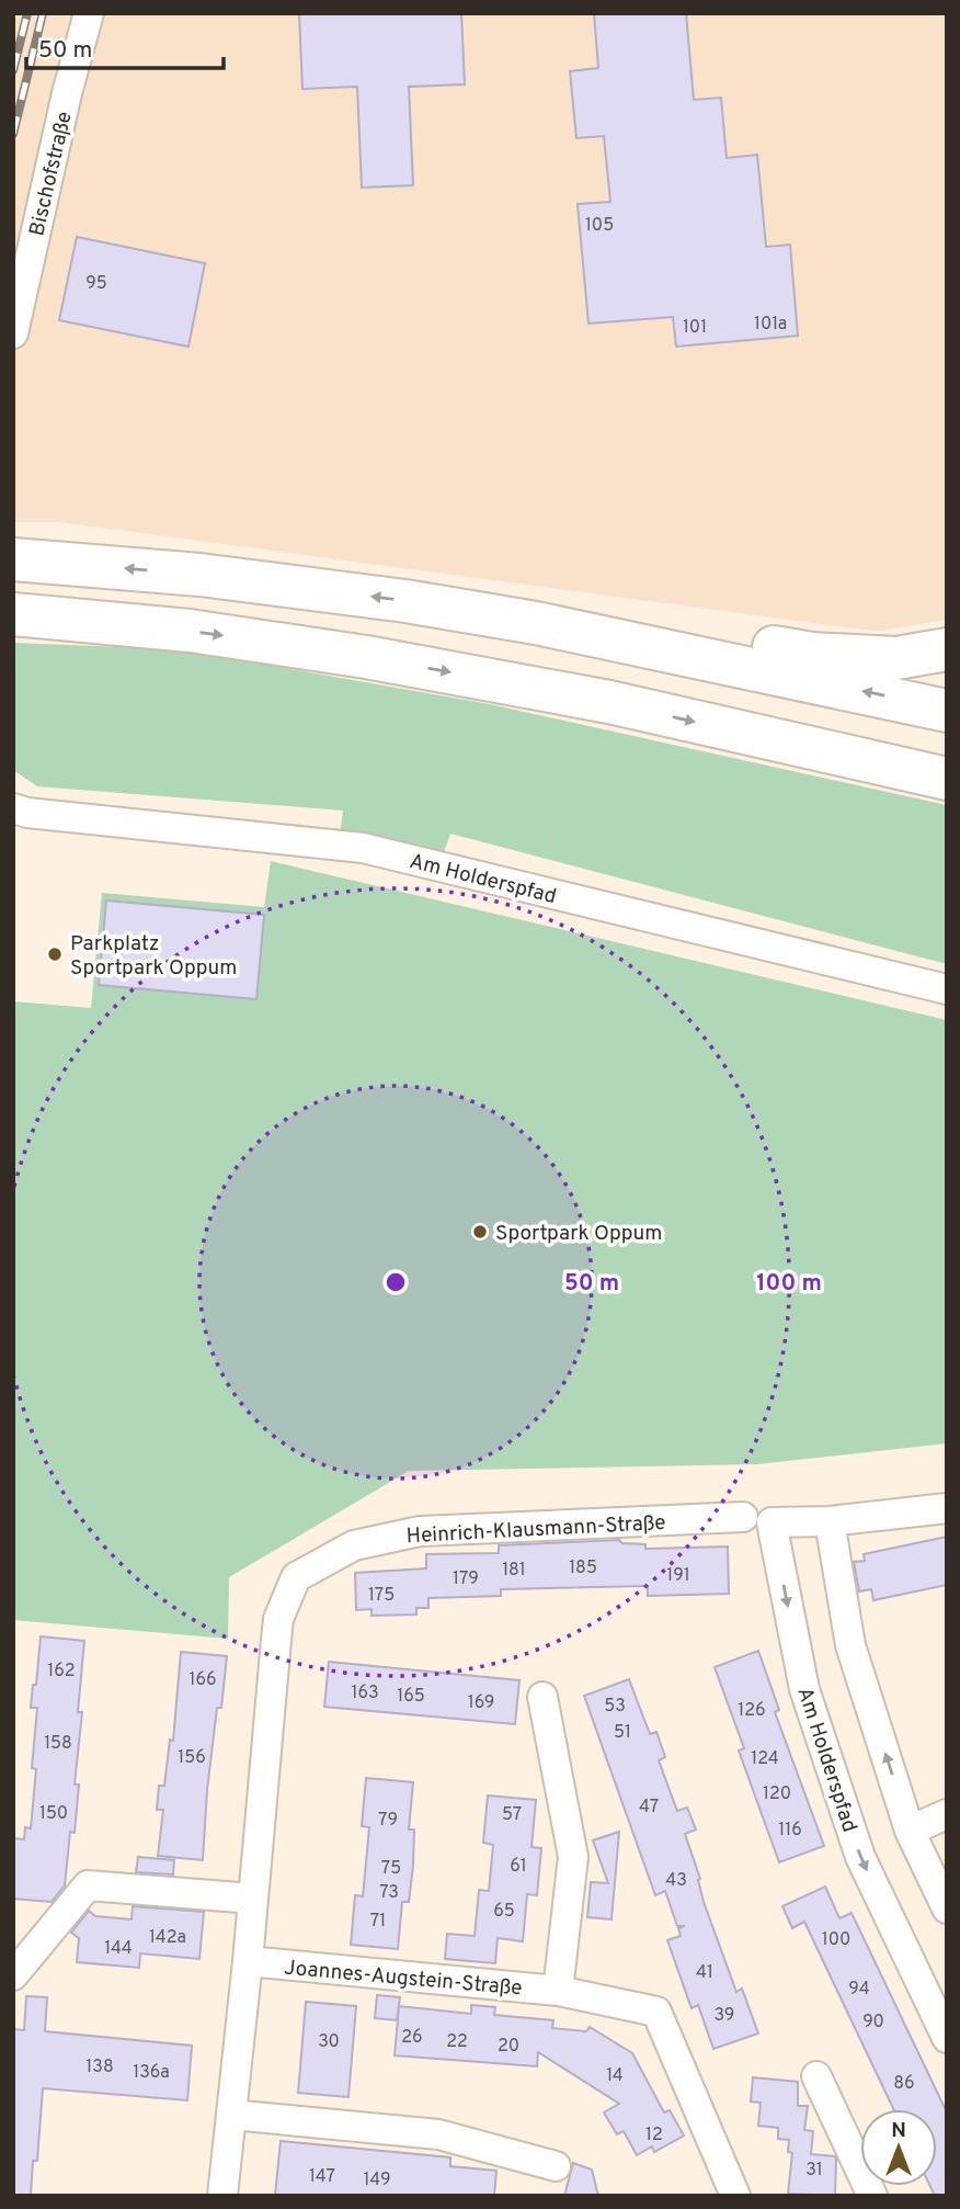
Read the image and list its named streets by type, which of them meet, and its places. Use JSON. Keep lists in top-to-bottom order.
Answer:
{
  "streets": {
    "street": [
      "Bischofstraße",
      "Am Holderspfad",
      "Heinrich-Klausmann-Straße",
      "Joannes-Augstein-Straße"
    ]
  },
  "crossings": [
    ["Am Holderspfad", "Heinrich-Klausmann-Straße"],
    ["Heinrich-Klausmann-Straße", "Joannes-Augstein-Straße"]
  ],
  "places": ["Parkplatz Sportpark Oppum", "Sportpark Oppum"],
  "house_numbers": [
    "105",
    "95",
    "101a",
    "101",
    "185",
    "181",
    "191",
    "179",
    "175",
    "162",
    "166",
    "163",
    "165",
    "169",
    "53",
    "126",
    "51",
    "158",
    "156",
    "124",
    "120",
    "47",
    "150",
    "57",
    "79",
    "116",
    "61",
    "75",
    "43",
    "73",
    "65",
    "71",
    "142a",
    "100",
    "144",
    "41",
    "94",
    "39",
    "90",
    "26",
    "30",
    "22",
    "20",
    "138",
    "136a",
    "14",
    "86",
    "12",
    "31",
    "147",
    "149"
  ],
  "scale_bar": "50 m",
  "north": "top",
  "rings": ["50 m", "100 m"]
}
